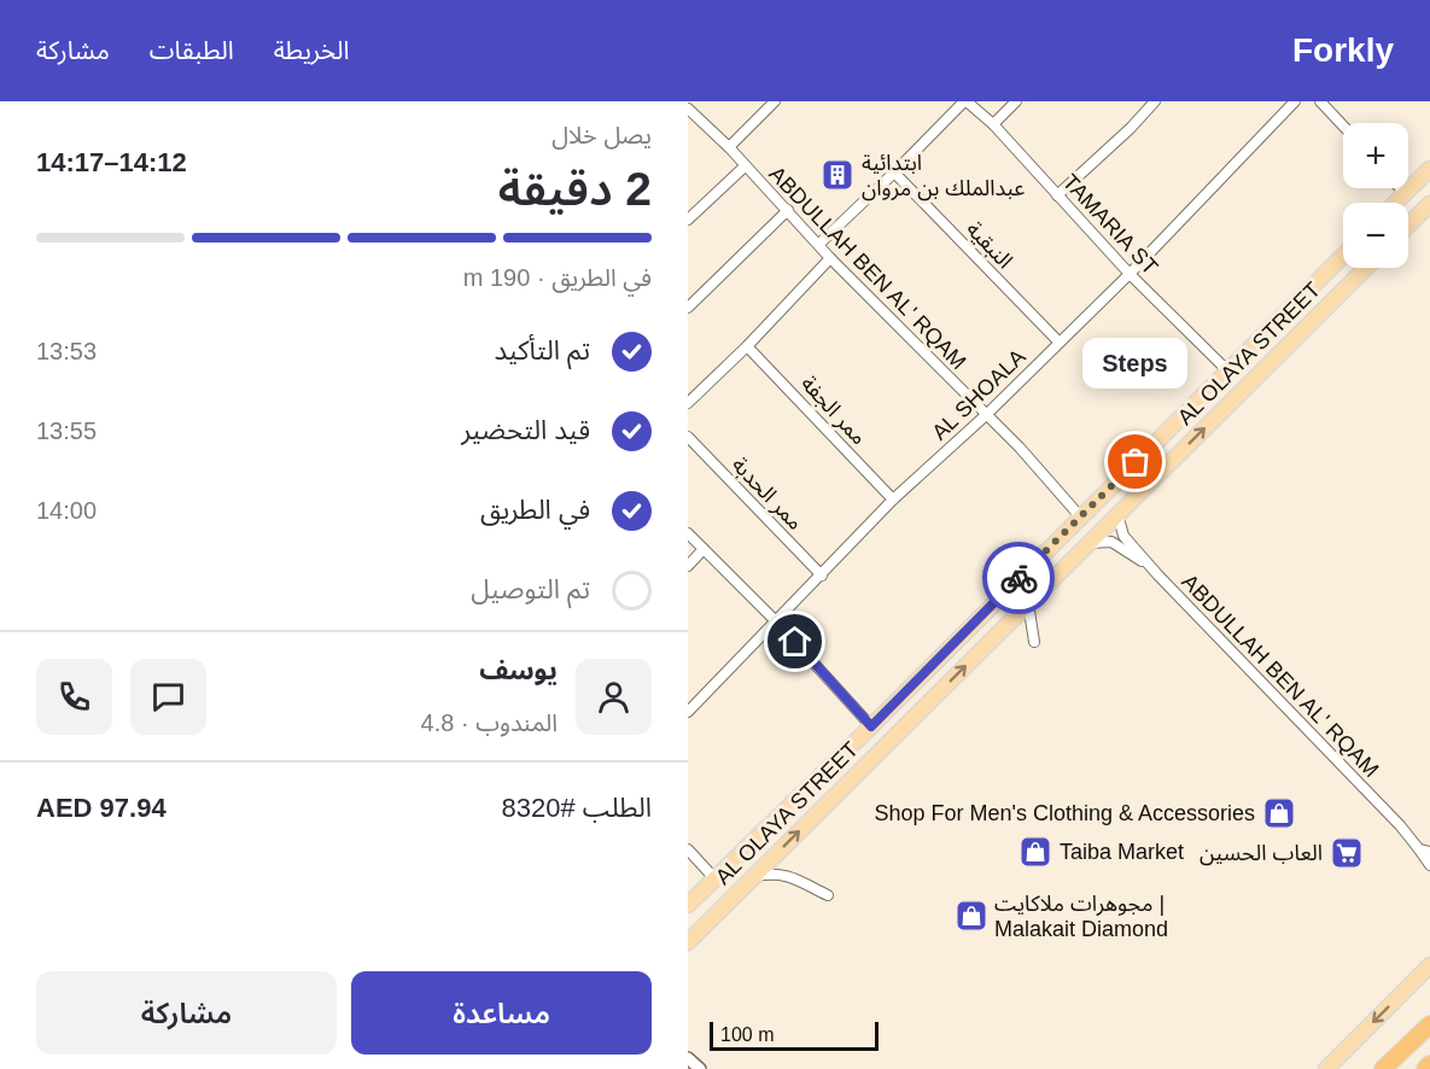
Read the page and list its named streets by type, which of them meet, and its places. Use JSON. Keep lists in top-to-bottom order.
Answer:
{
  "streets": {
    "main road": ["AL OLAYA STREET"],
    "street": [
      "TAMARIA ST",
      "النبقية",
      "ABDULLAH BEN AL' RQAM",
      "AL SHOALA",
      "ممر الجفة",
      "ممر الحدبة"
    ]
  },
  "crossings": [
    ["TAMARIA ST", "AL OLAYA STREET"],
    ["TAMARIA ST", "AL SHOALA"],
    ["النبقية", "AL SHOALA"],
    ["ABDULLAH BEN AL' RQAM", "AL OLAYA STREET"],
    ["ABDULLAH BEN AL' RQAM", "AL SHOALA"],
    ["AL SHOALA", "ممر الجفة"],
    ["AL SHOALA", "ممر الحدبة"]
  ],
  "places": {
    "building": ["ابتدائية عبدالملك بن مروان"],
    "other": ["Steps"],
    "shop": ["Shop For Men's Clothing & Accessories", "Taiba Market", "مجوهرات ملاكايت | Malakait Diamond"],
    "supermarket": ["العاب الحسين"]
  },
  "scale_bar": "100 m",
  "page": {
    "header": "Forkly",
    "nav": ["الخريطة", "الطبقات", "مشاركة"],
    "heading": ["2 دقيقة", "يصل خلال", "14:12–14:17"],
    "panel": [
      "يوسف",
      "المندوب · 4.8",
      "الطلب #8320",
      "AED 97.94"
    ],
    "map_buttons": ["+", "−"],
    "bar": "في الطريق · 190 m",
    "list": [
      ["تم التأكيد", "13:53"],
      ["قيد التحضير", "13:55"],
      ["في الطريق", "14:00"],
      "تم التوصيل"
    ],
    "bubble": "Steps",
    "buttons": ["مساعدة", "مشاركة"],
    "scale": "100 m"
  }
}
